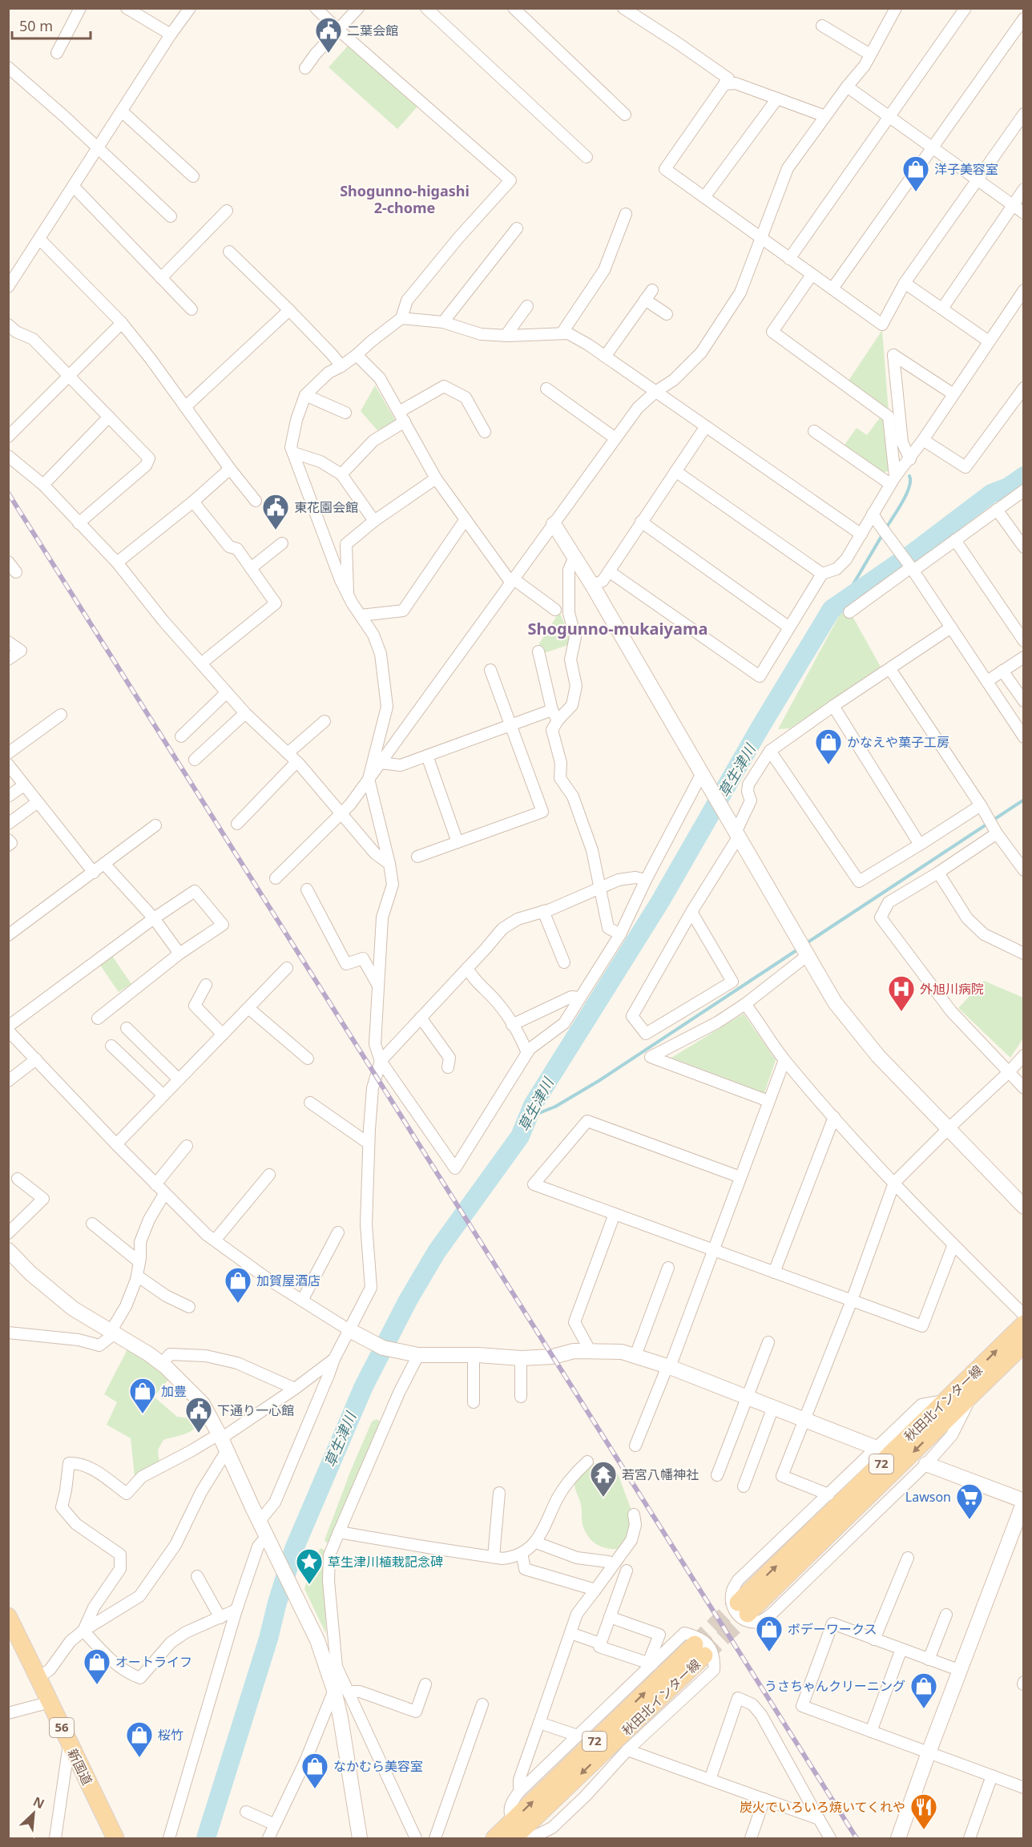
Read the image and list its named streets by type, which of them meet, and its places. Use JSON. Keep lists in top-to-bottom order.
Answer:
{
  "streets": {
    "main road": [
      "秋田北インター線",
      "72",
      "56",
      "新国道"
    ]
  },
  "districts": ["Shogunno-higashi 2-chome", "Shogunno-mukaiyama"],
  "water": ["草生津川"],
  "places": {
    "public building": ["二葉会館", "東花園会館", "下通り一心館"],
    "shop": [
      "洋子美容室",
      "かなえや菓子工房",
      "加賀屋酒店",
      "加豊",
      "ボデーワークス",
      "オートライフ",
      "うさちゃんクリーニング",
      "桜竹",
      "なかむら美容室"
    ],
    "hospital": ["外旭川病院"],
    "temple": ["若宮八幡神社"],
    "supermarket": ["Lawson"],
    "place": ["草生津川植栽記念碑"],
    "restaurant": ["炭火でいろいろ焼いてくれや"]
  },
  "scale_bar": "50 m",
  "north": "top right"
}
